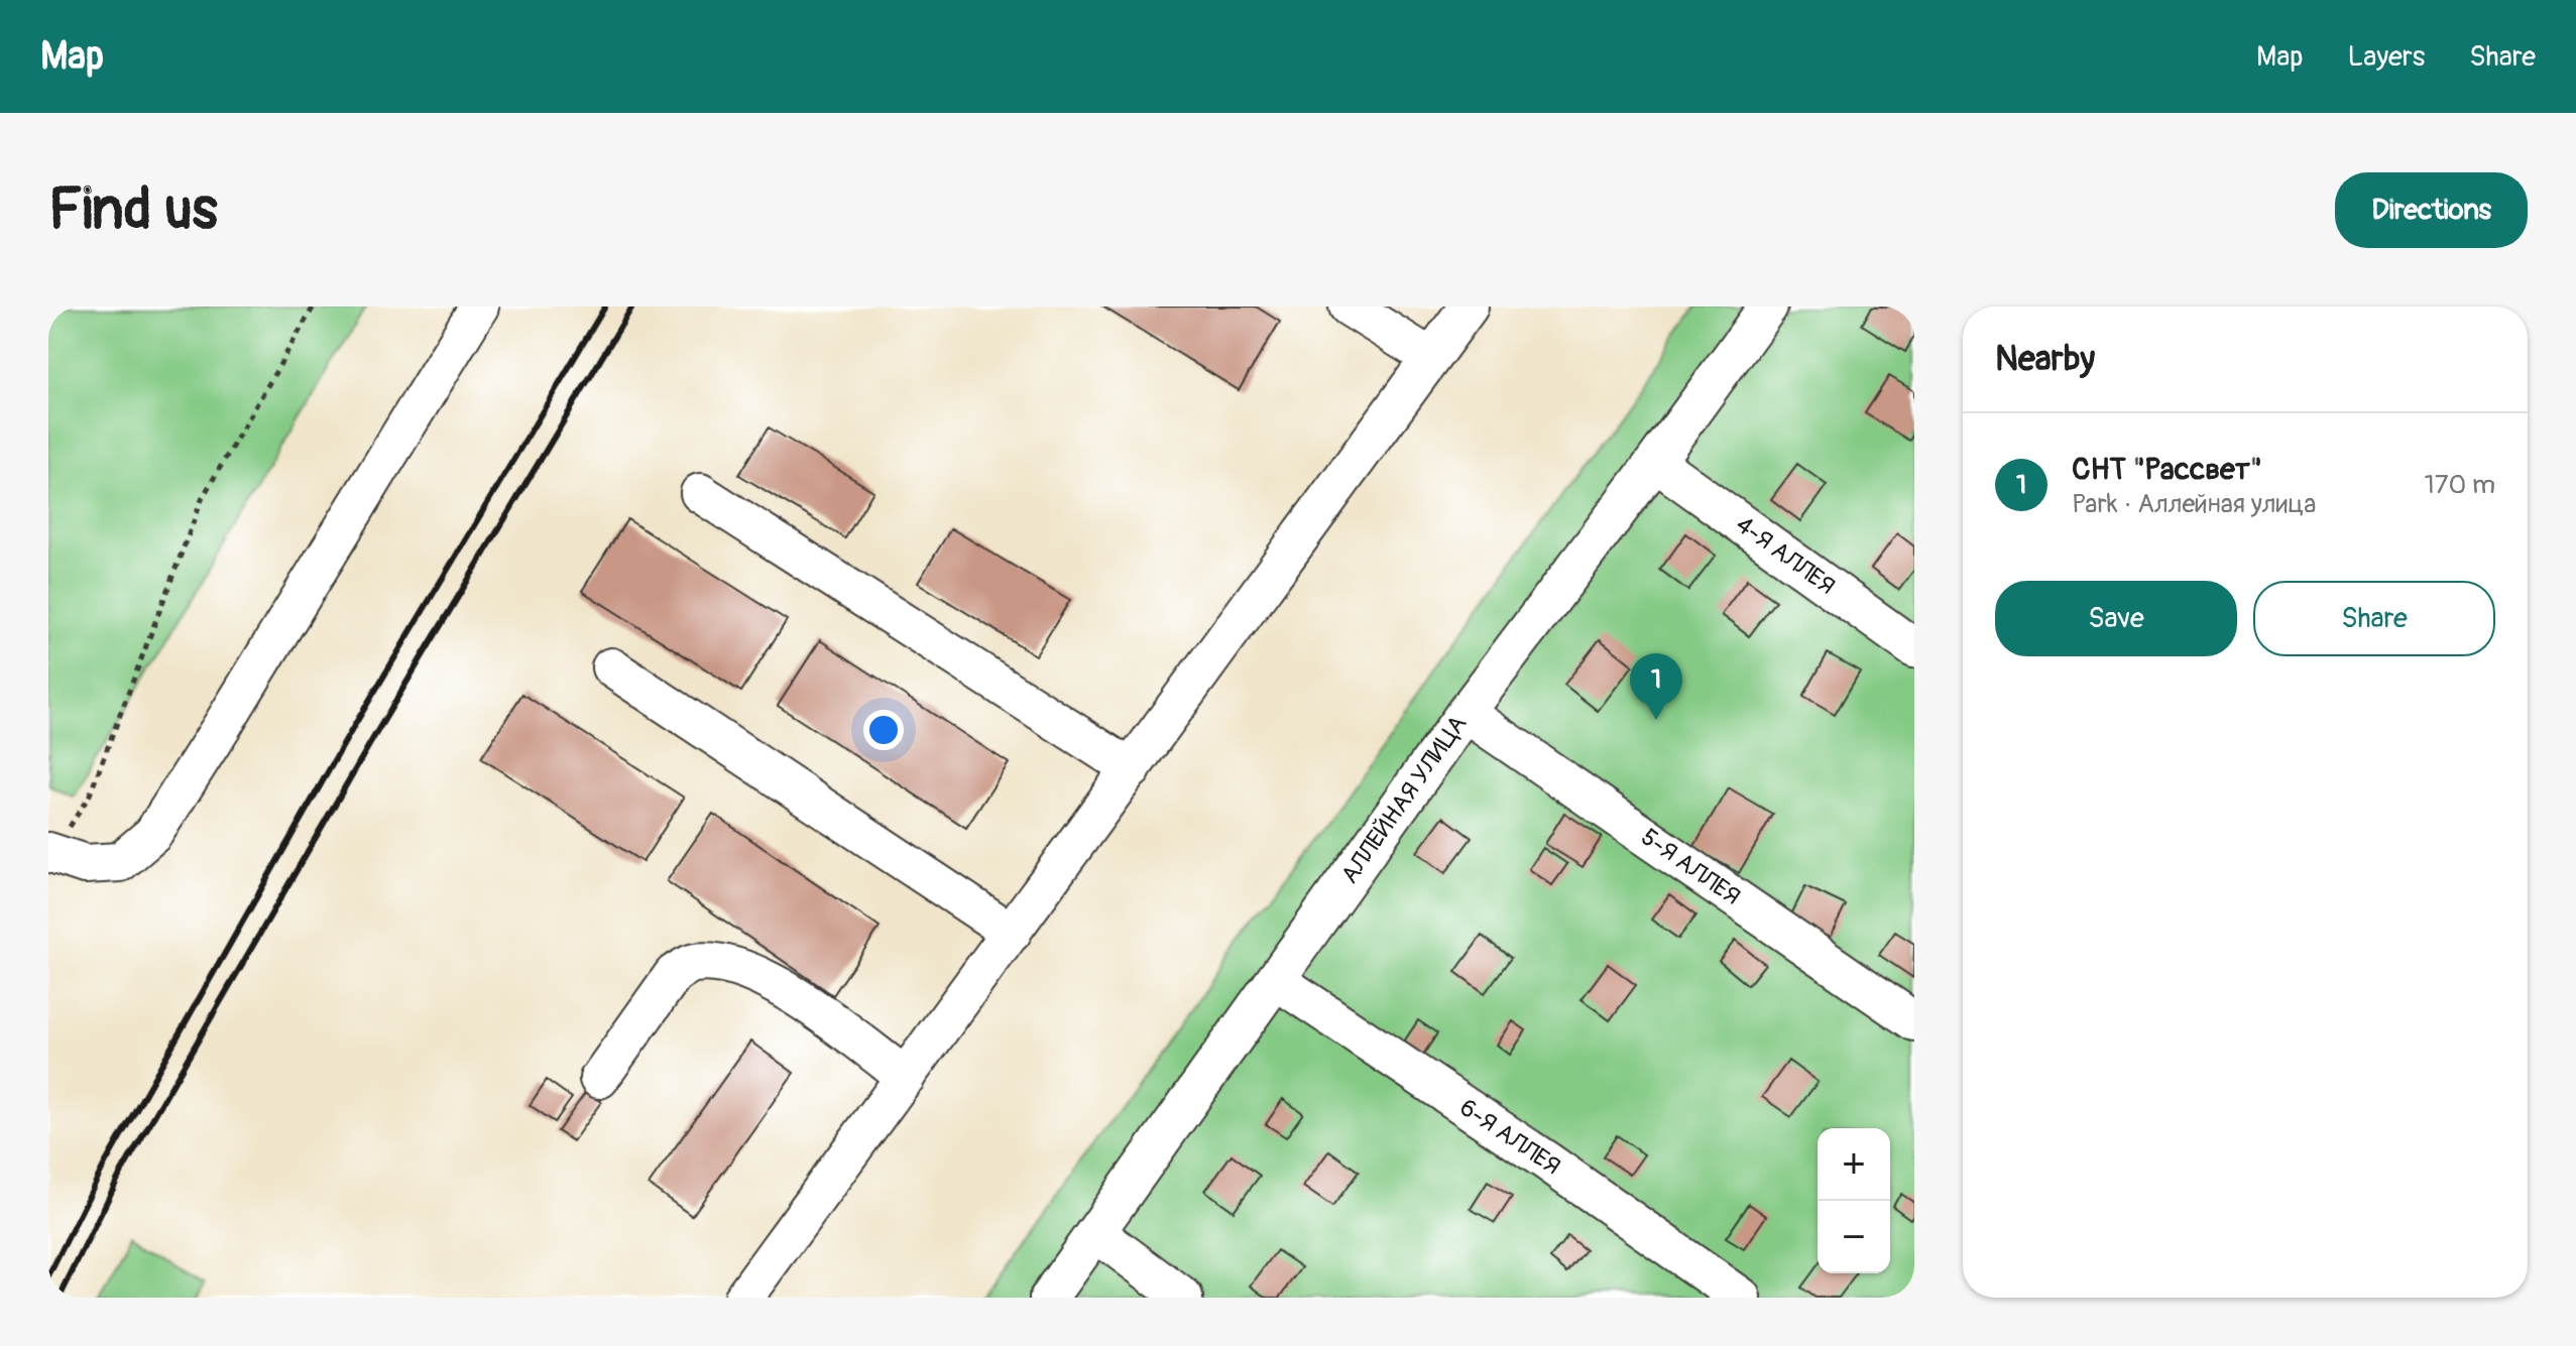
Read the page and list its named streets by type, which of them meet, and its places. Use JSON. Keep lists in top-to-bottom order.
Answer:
{
  "streets": {
    "street": [
      "4-Я АЛЛЕЯ",
      "АЛЛЕЙНАЯ УЛИЦА",
      "5-Я АЛЛЕЯ",
      "6-Я АЛЛЕЯ"
    ]
  },
  "crossings": [
    ["4-Я АЛЛЕЯ", "АЛЛЕЙНАЯ УЛИЦА"],
    ["АЛЛЕЙНАЯ УЛИЦА", "5-Я АЛЛЕЯ"],
    ["АЛЛЕЙНАЯ УЛИЦА", "6-Я АЛЛЕЯ"]
  ],
  "page": {
    "header": "Map",
    "nav": ["Map", "Layers", "Share"],
    "buttons": [
      "Directions",
      ["Save", "Share"]
    ],
    "title": "Find us",
    "heading": "Nearby",
    "list": [
      {
        "mark": "1",
        "name": "СНТ \"Рассвет\"",
        "note": "Park · Аллейная улица",
        "value": "170 m"
      }
    ],
    "pins": "1",
    "map_buttons": ["+", "−"]
  }
}
